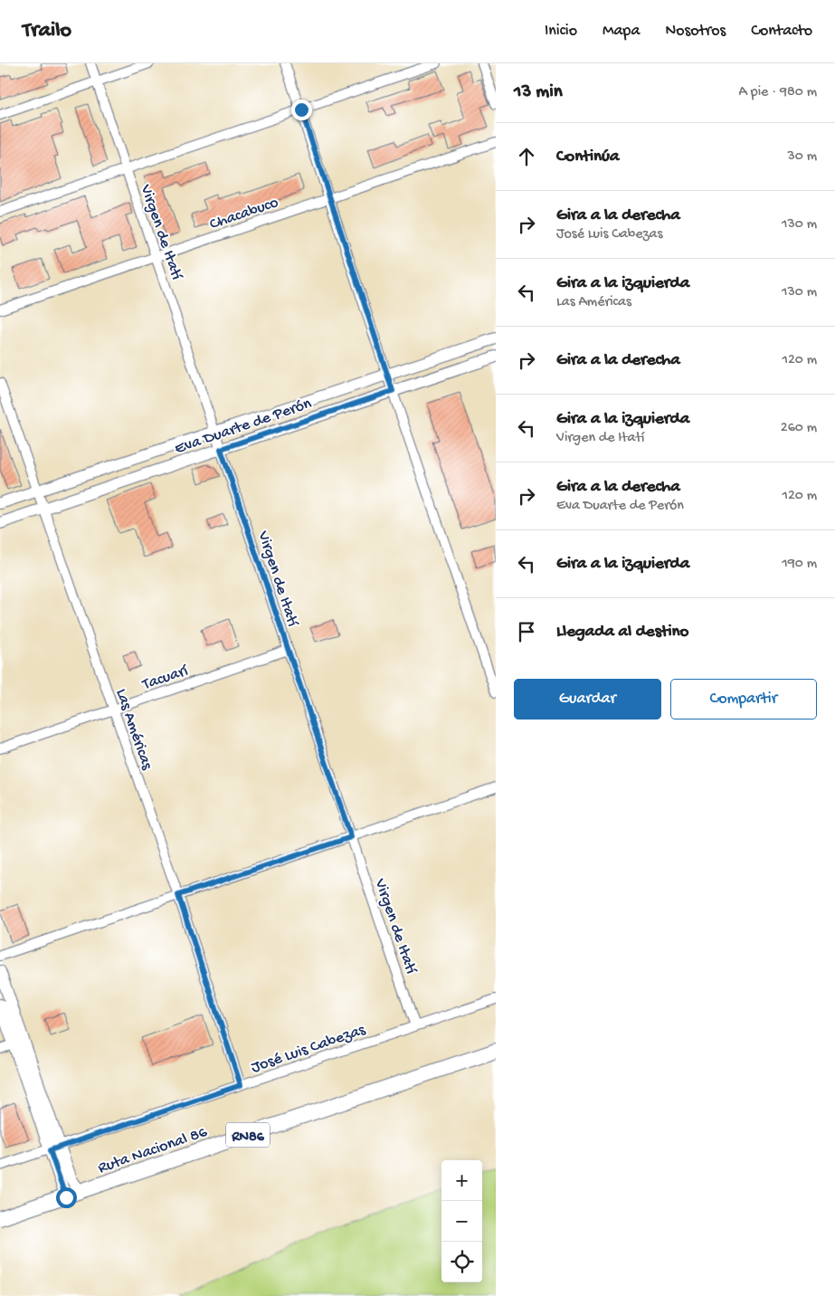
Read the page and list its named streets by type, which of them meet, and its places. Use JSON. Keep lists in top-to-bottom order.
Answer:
{
  "streets": {
    "main road": ["RN86", "Ruta Nacional 86"],
    "street": [
      "Chacabuco",
      "Virgen de Itatí",
      "Eva Duarte de Perón",
      "Tacuarí",
      "Las Américas",
      "José Luis Cabezas"
    ]
  },
  "crossings": [
    ["Chacabuco", "Virgen de Itatí"],
    ["Virgen de Itatí", "Eva Duarte de Perón"],
    ["Virgen de Itatí", "Tacuarí"],
    ["Virgen de Itatí", "José Luis Cabezas"],
    ["Eva Duarte de Perón", "Las Américas"],
    ["Tacuarí", "Las Américas"],
    ["Las Américas", "José Luis Cabezas"]
  ],
  "page": {
    "header": "Trailo",
    "nav": [
      "Inicio",
      "Mapa",
      "Nosotros",
      "Contacto"
    ],
    "heading": ["13 min", "A pie · 980 m"],
    "list": [
      ["Continúa", "30 m"],
      ["Gira a la derecha", "José Luis Cabezas", "130 m"],
      ["Gira a la izquierda", "Las Américas", "130 m"],
      ["Gira a la derecha", "120 m"],
      ["Gira a la izquierda", "Virgen de Itatí", "260 m"],
      ["Gira a la derecha", "Eva Duarte de Perón", "120 m"],
      ["Gira a la izquierda", "190 m"],
      "Llegada al destino"
    ],
    "buttons": ["Guardar", "Compartir"],
    "map_buttons": ["+", "−"]
  }
}
